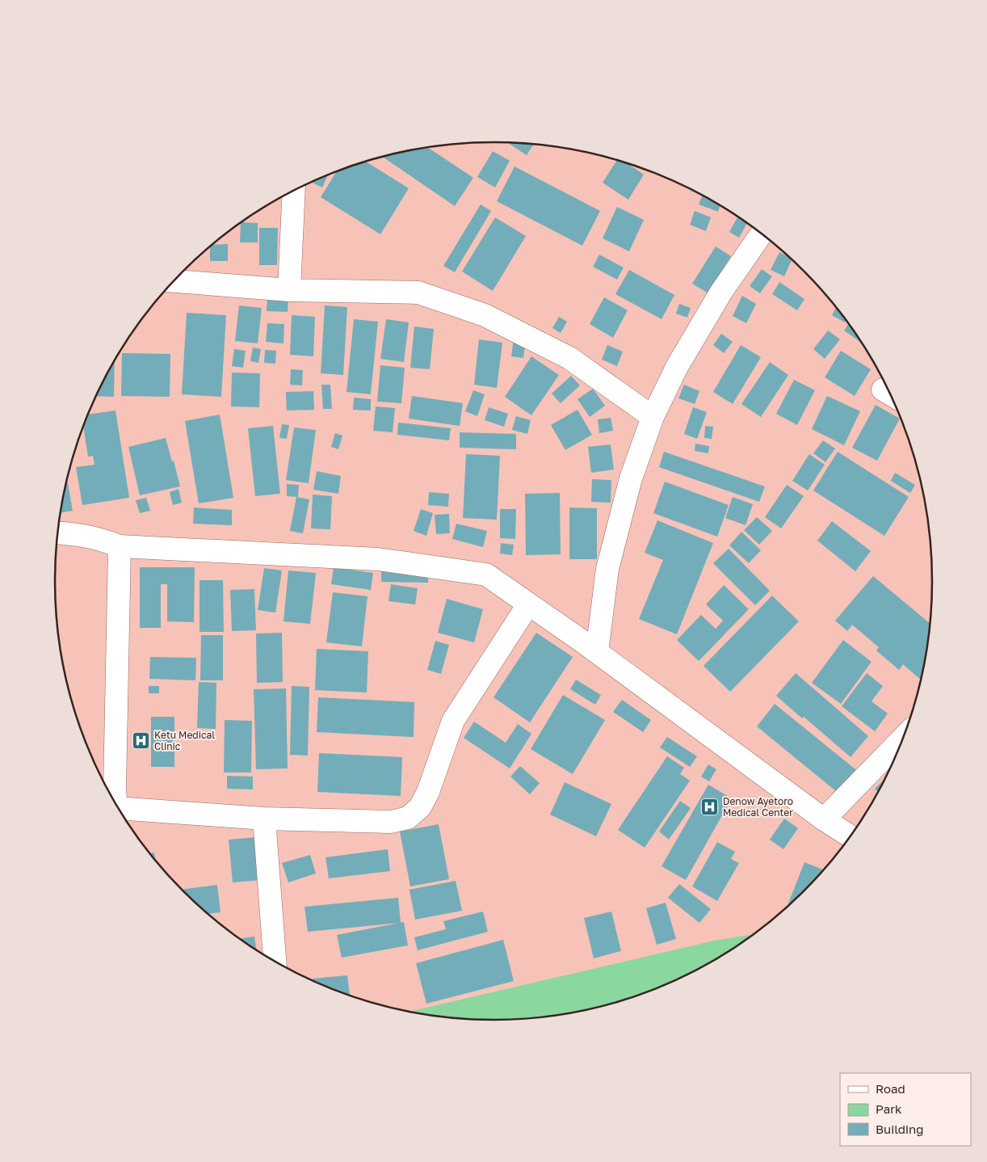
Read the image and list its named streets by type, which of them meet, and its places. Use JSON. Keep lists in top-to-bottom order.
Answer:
{
  "places": {
    "hospital": ["Ketu Medical Clinic", "Denow Ayetoro Medical Center"]
  },
  "legend": ["Road", "Park", "Building"]
}
